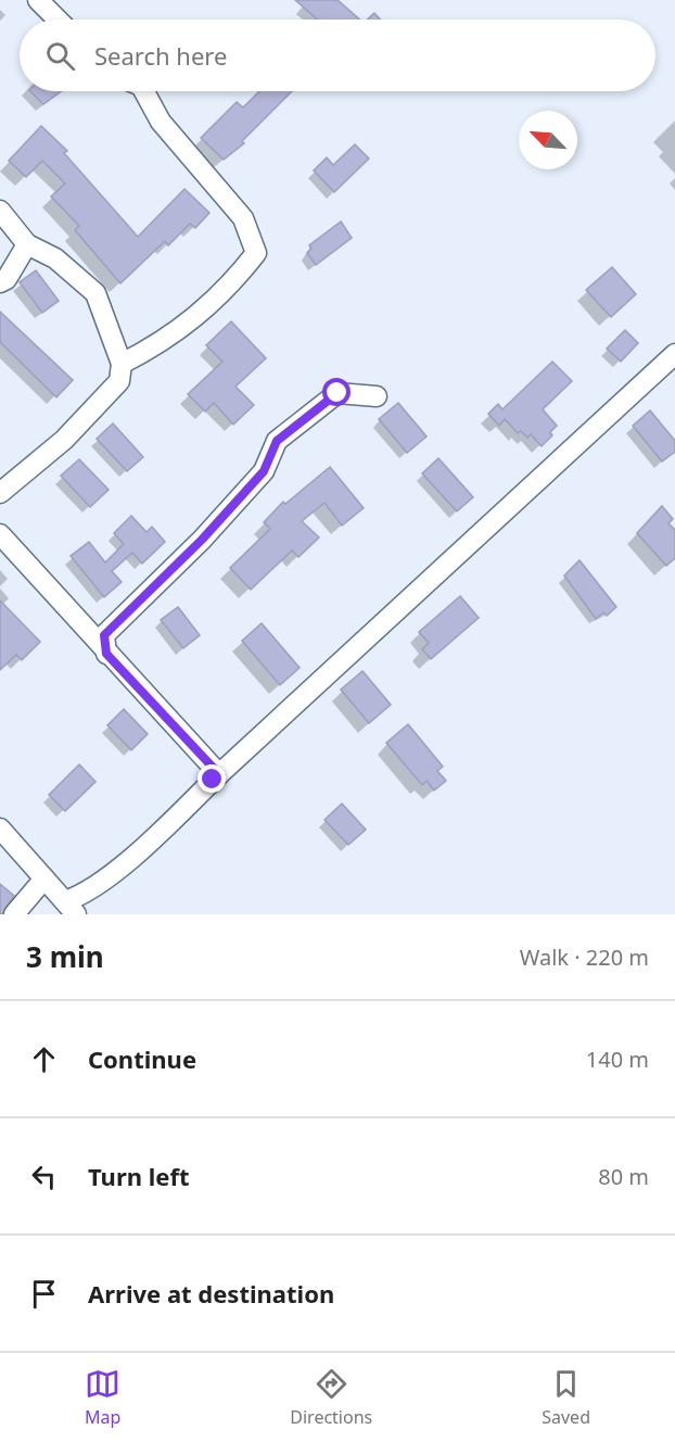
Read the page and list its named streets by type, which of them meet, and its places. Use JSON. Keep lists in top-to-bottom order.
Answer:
{
  "north": "top left",
  "page": {
    "search": "Search here",
    "heading": ["3 min", "Walk · 220 m"],
    "list": [
      ["Continue", "140 m"],
      ["Turn left", "80 m"],
      "Arrive at destination"
    ],
    "nav": ["Map", "Directions", "Saved"]
  }
}
